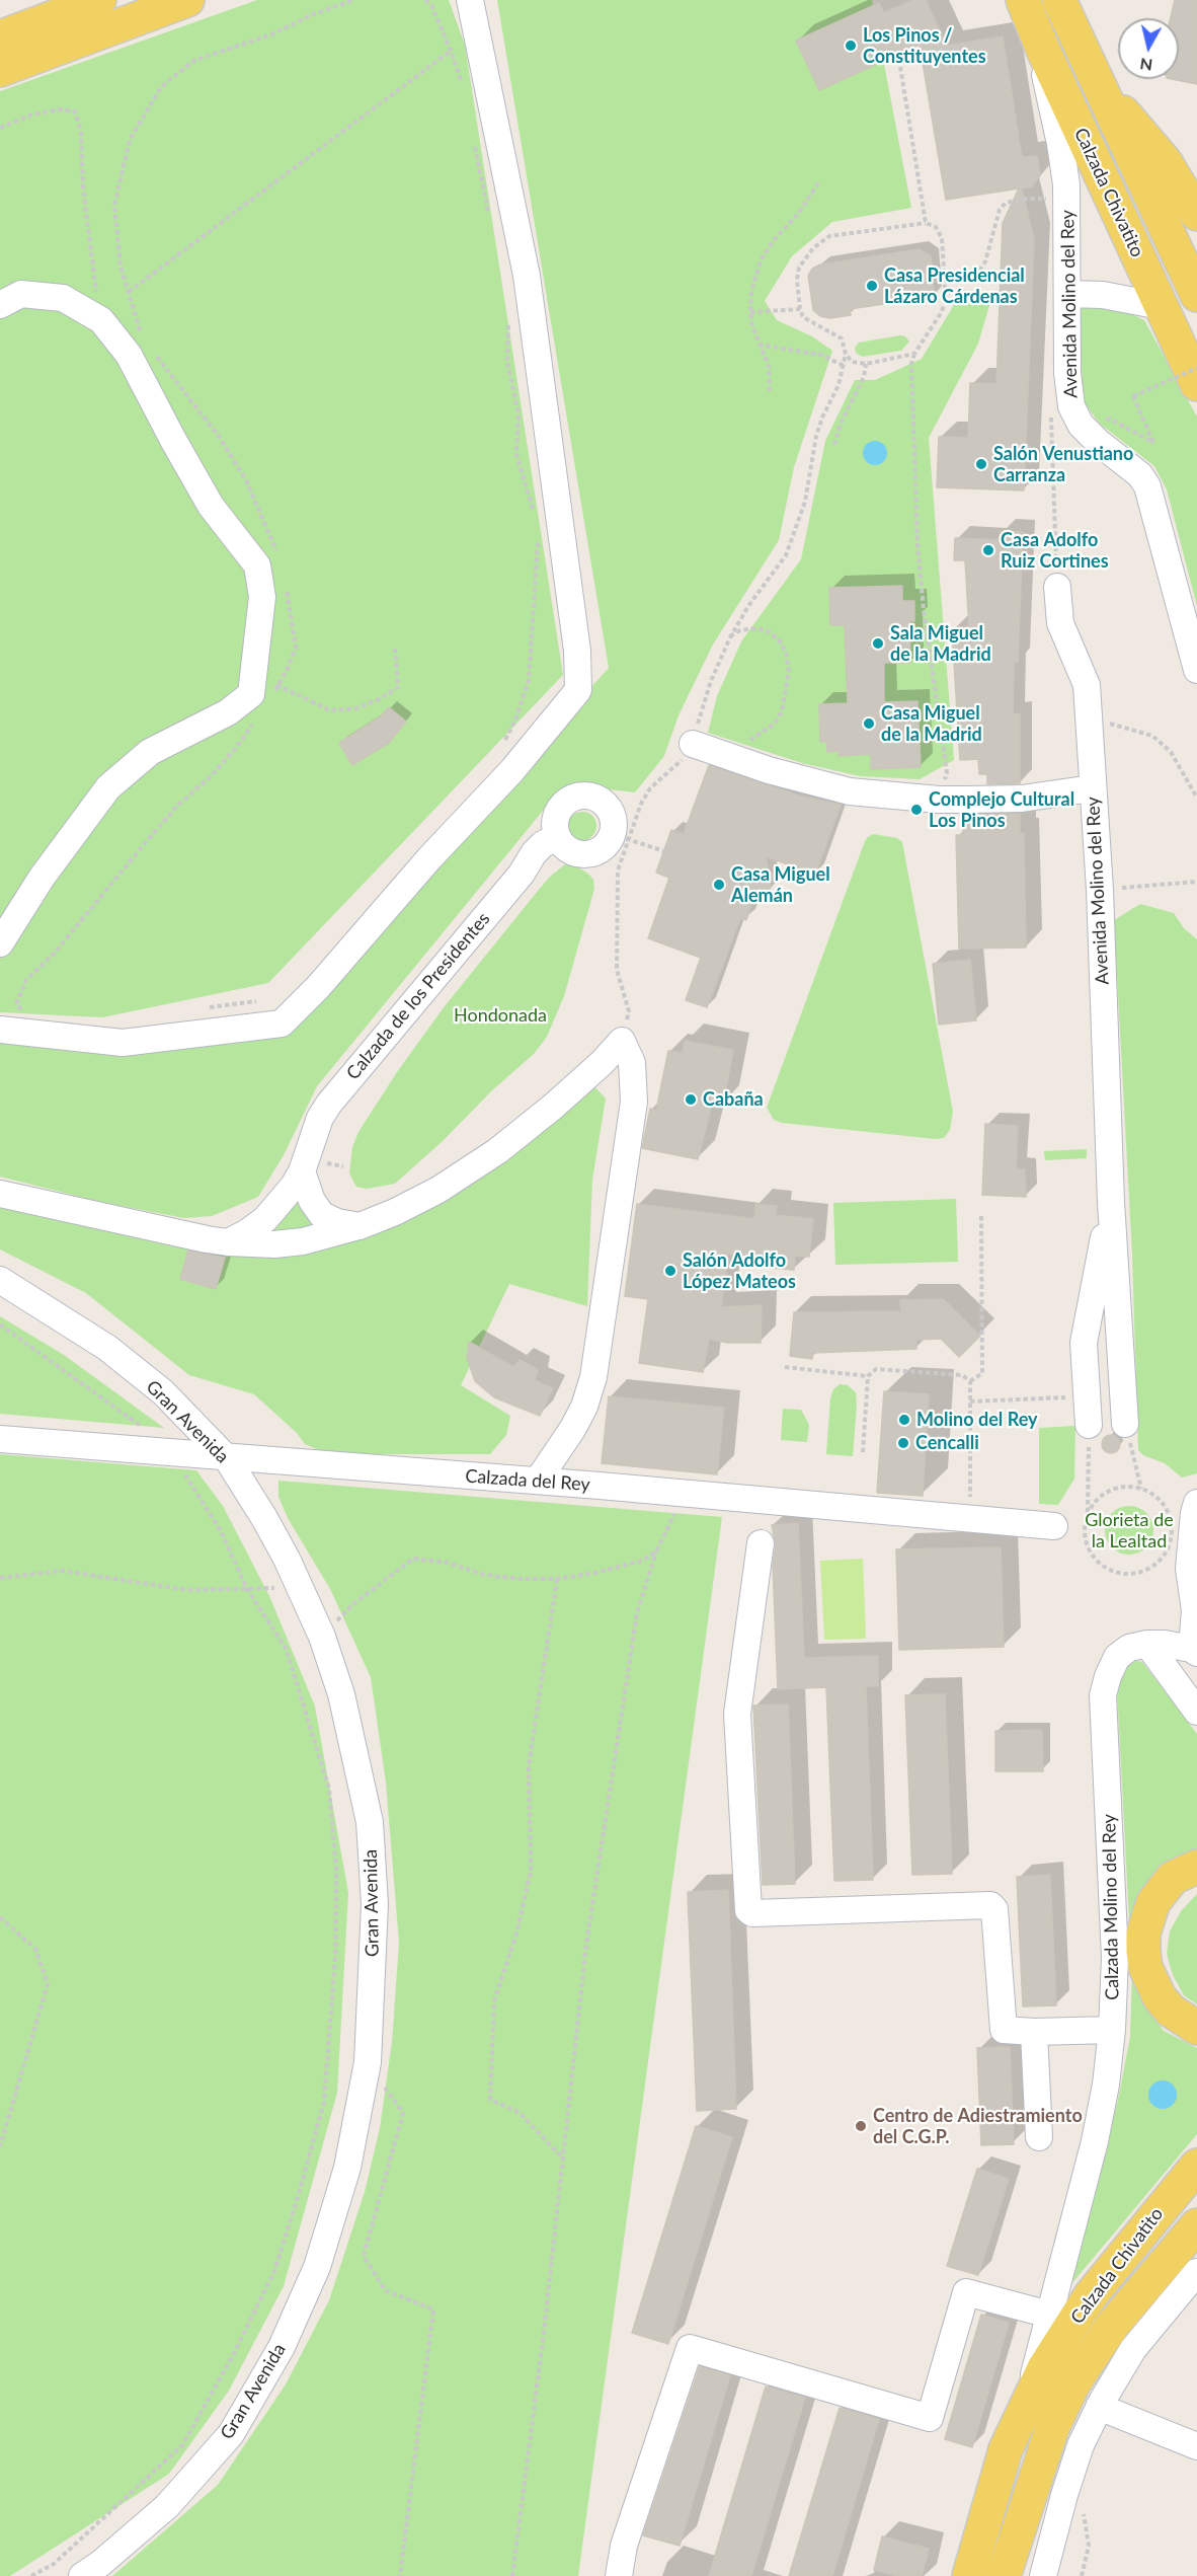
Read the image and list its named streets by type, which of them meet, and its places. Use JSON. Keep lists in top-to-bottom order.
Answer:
{
  "streets": {
    "main road": ["Calzada Chivatito"],
    "street": [
      "Avenida Molino del Rey",
      "Calzada de los Presidentes",
      "Gran Avenida",
      "Calzada del Rey",
      "Calzada Molino del Rey"
    ]
  },
  "crossings": [
    ["Calzada Chivatito", "Avenida Molino del Rey"],
    ["Calzada Chivatito", "Calzada Molino del Rey"],
    ["Gran Avenida", "Calzada del Rey"]
  ],
  "parks": ["Hondonada", "Glorieta de la Lealtad"],
  "places": [
    "Los Pinos / Constituyentes",
    "Casa Presidencial Lázaro Cárdenas",
    "Salón Venustiano Carranza",
    "Casa Adolfo Ruiz Cortines",
    "Sala Miguel de la Madrid",
    "Casa Miguel de la Madrid",
    "Complejo Cultural Los Pinos",
    "Casa Miguel Alemán",
    "Cabaña",
    "Salón Adolfo López Mateos",
    "Molino del Rey",
    "Cencalli",
    "Centro de Adiestramiento del C.G.P."
  ],
  "north": "bottom"
}
